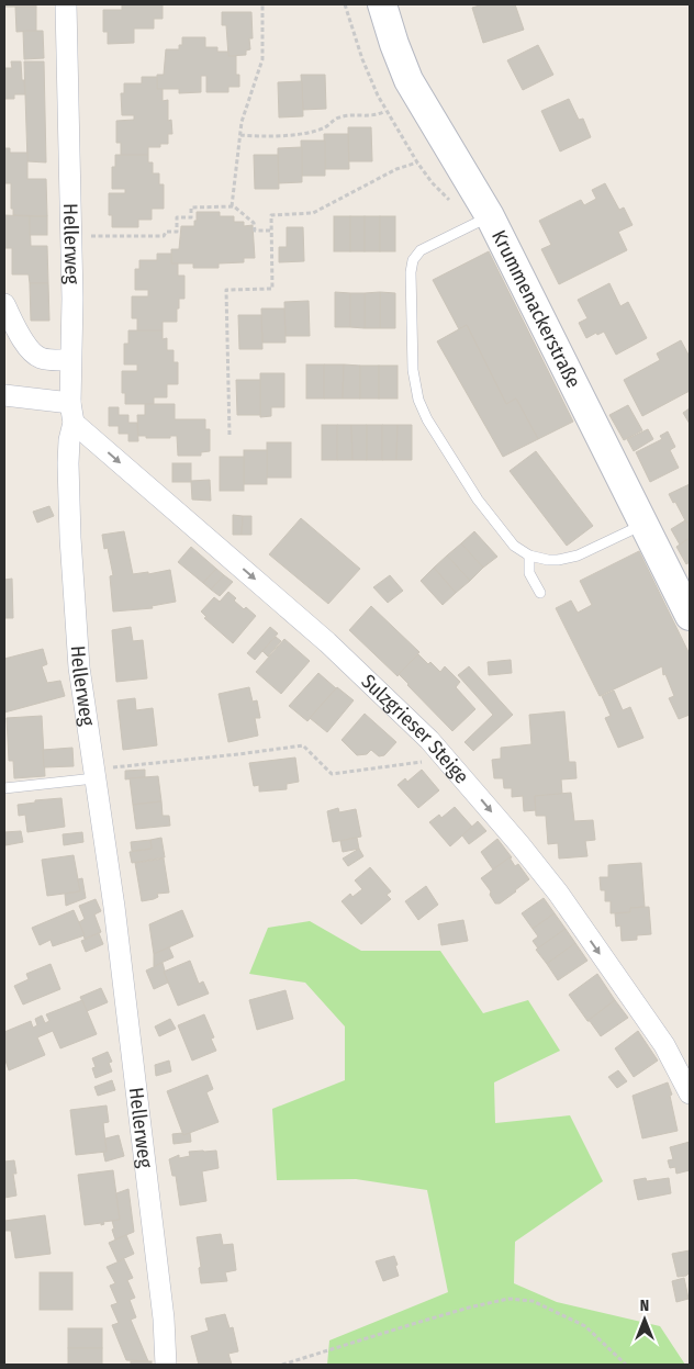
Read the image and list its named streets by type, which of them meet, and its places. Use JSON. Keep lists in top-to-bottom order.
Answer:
{
  "streets": {
    "main road": ["Krummenackerstraße"],
    "street": ["Hellerweg", "Sulzgrieser Steige"]
  },
  "crossings": [
    ["Hellerweg", "Sulzgrieser Steige"]
  ],
  "one_way": ["Sulzgrieser Steige"],
  "north": "top"
}
